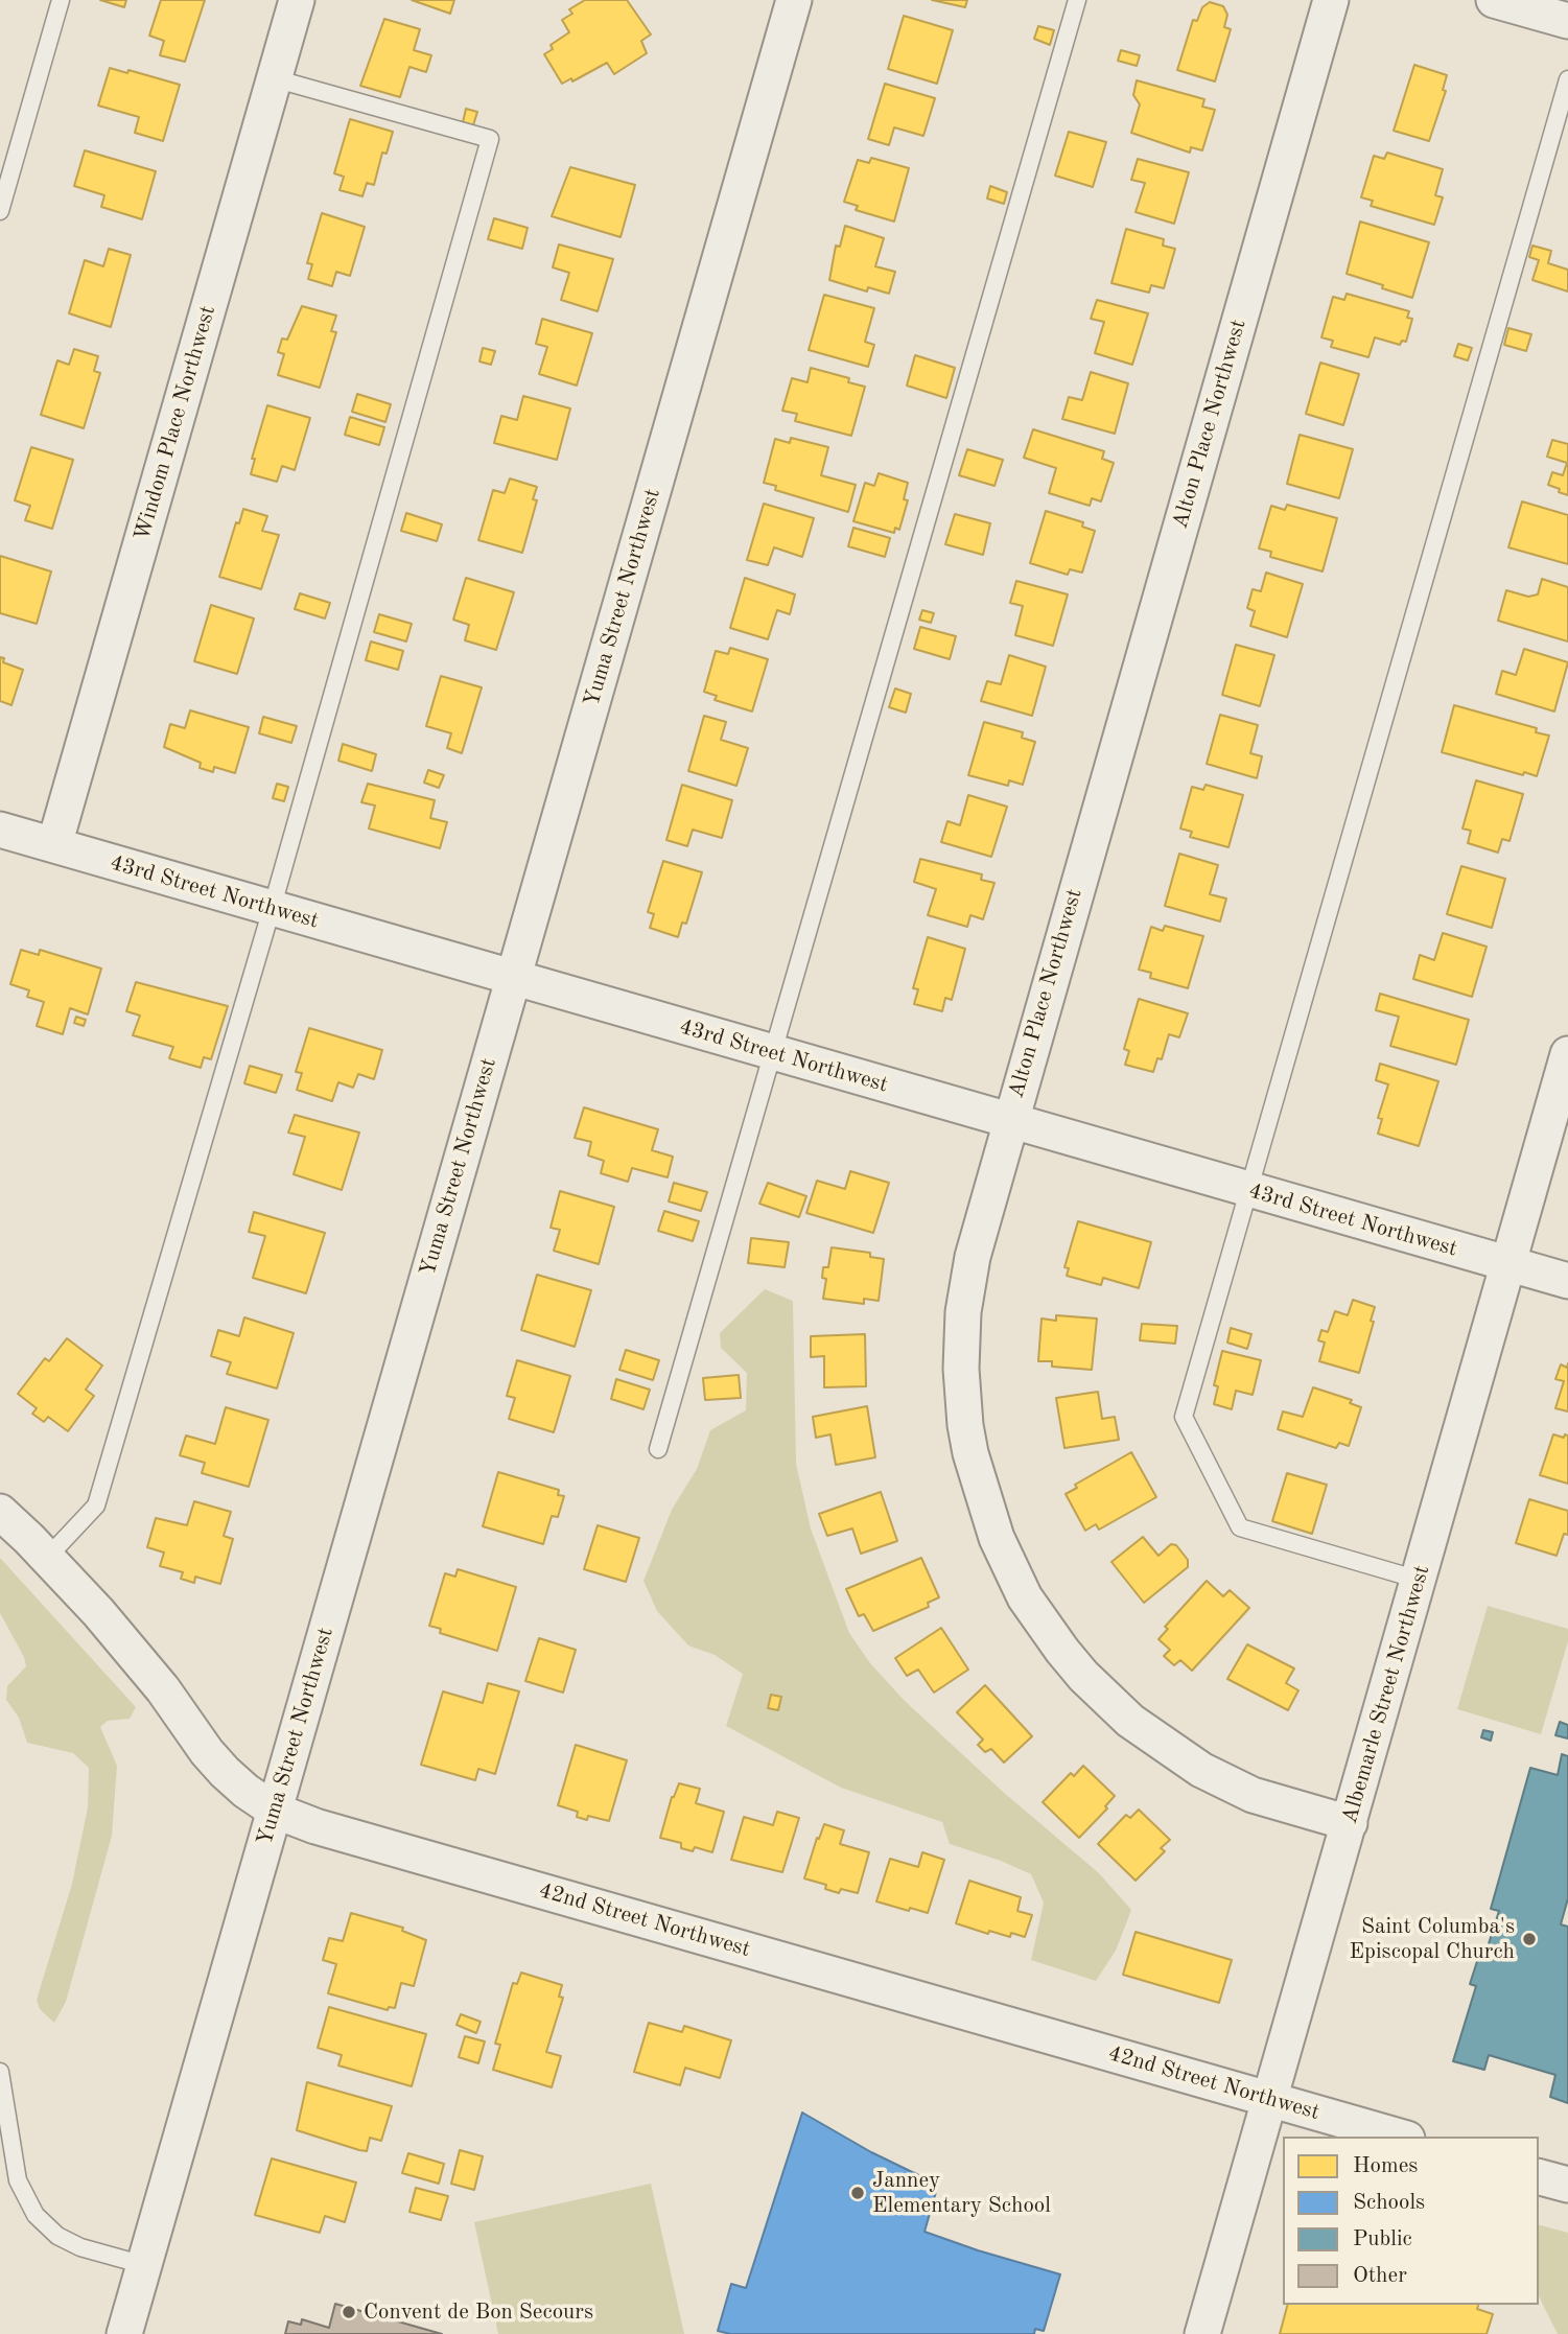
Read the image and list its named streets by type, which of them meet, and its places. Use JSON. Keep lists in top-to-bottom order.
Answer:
{
  "streets": {
    "street": [
      "Windom Place Northwest",
      "Alton Place Northwest",
      "Yuma Street Northwest",
      "43rd Street Northwest",
      "Albemarle Street Northwest",
      "42nd Street Northwest"
    ]
  },
  "crossings": [
    ["Windom Place Northwest", "43rd Street Northwest"],
    ["Alton Place Northwest", "43rd Street Northwest"],
    ["Alton Place Northwest", "Albemarle Street Northwest"],
    ["Yuma Street Northwest", "43rd Street Northwest"],
    ["Yuma Street Northwest", "42nd Street Northwest"],
    ["43rd Street Northwest", "Albemarle Street Northwest"],
    ["Albemarle Street Northwest", "42nd Street Northwest"]
  ],
  "places": ["Saint Columba's Episcopal Church", "Janney Elementary School", "Convent de Bon Secours"],
  "legend": [
    "Homes",
    "Schools",
    "Public",
    "Other"
  ]
}
